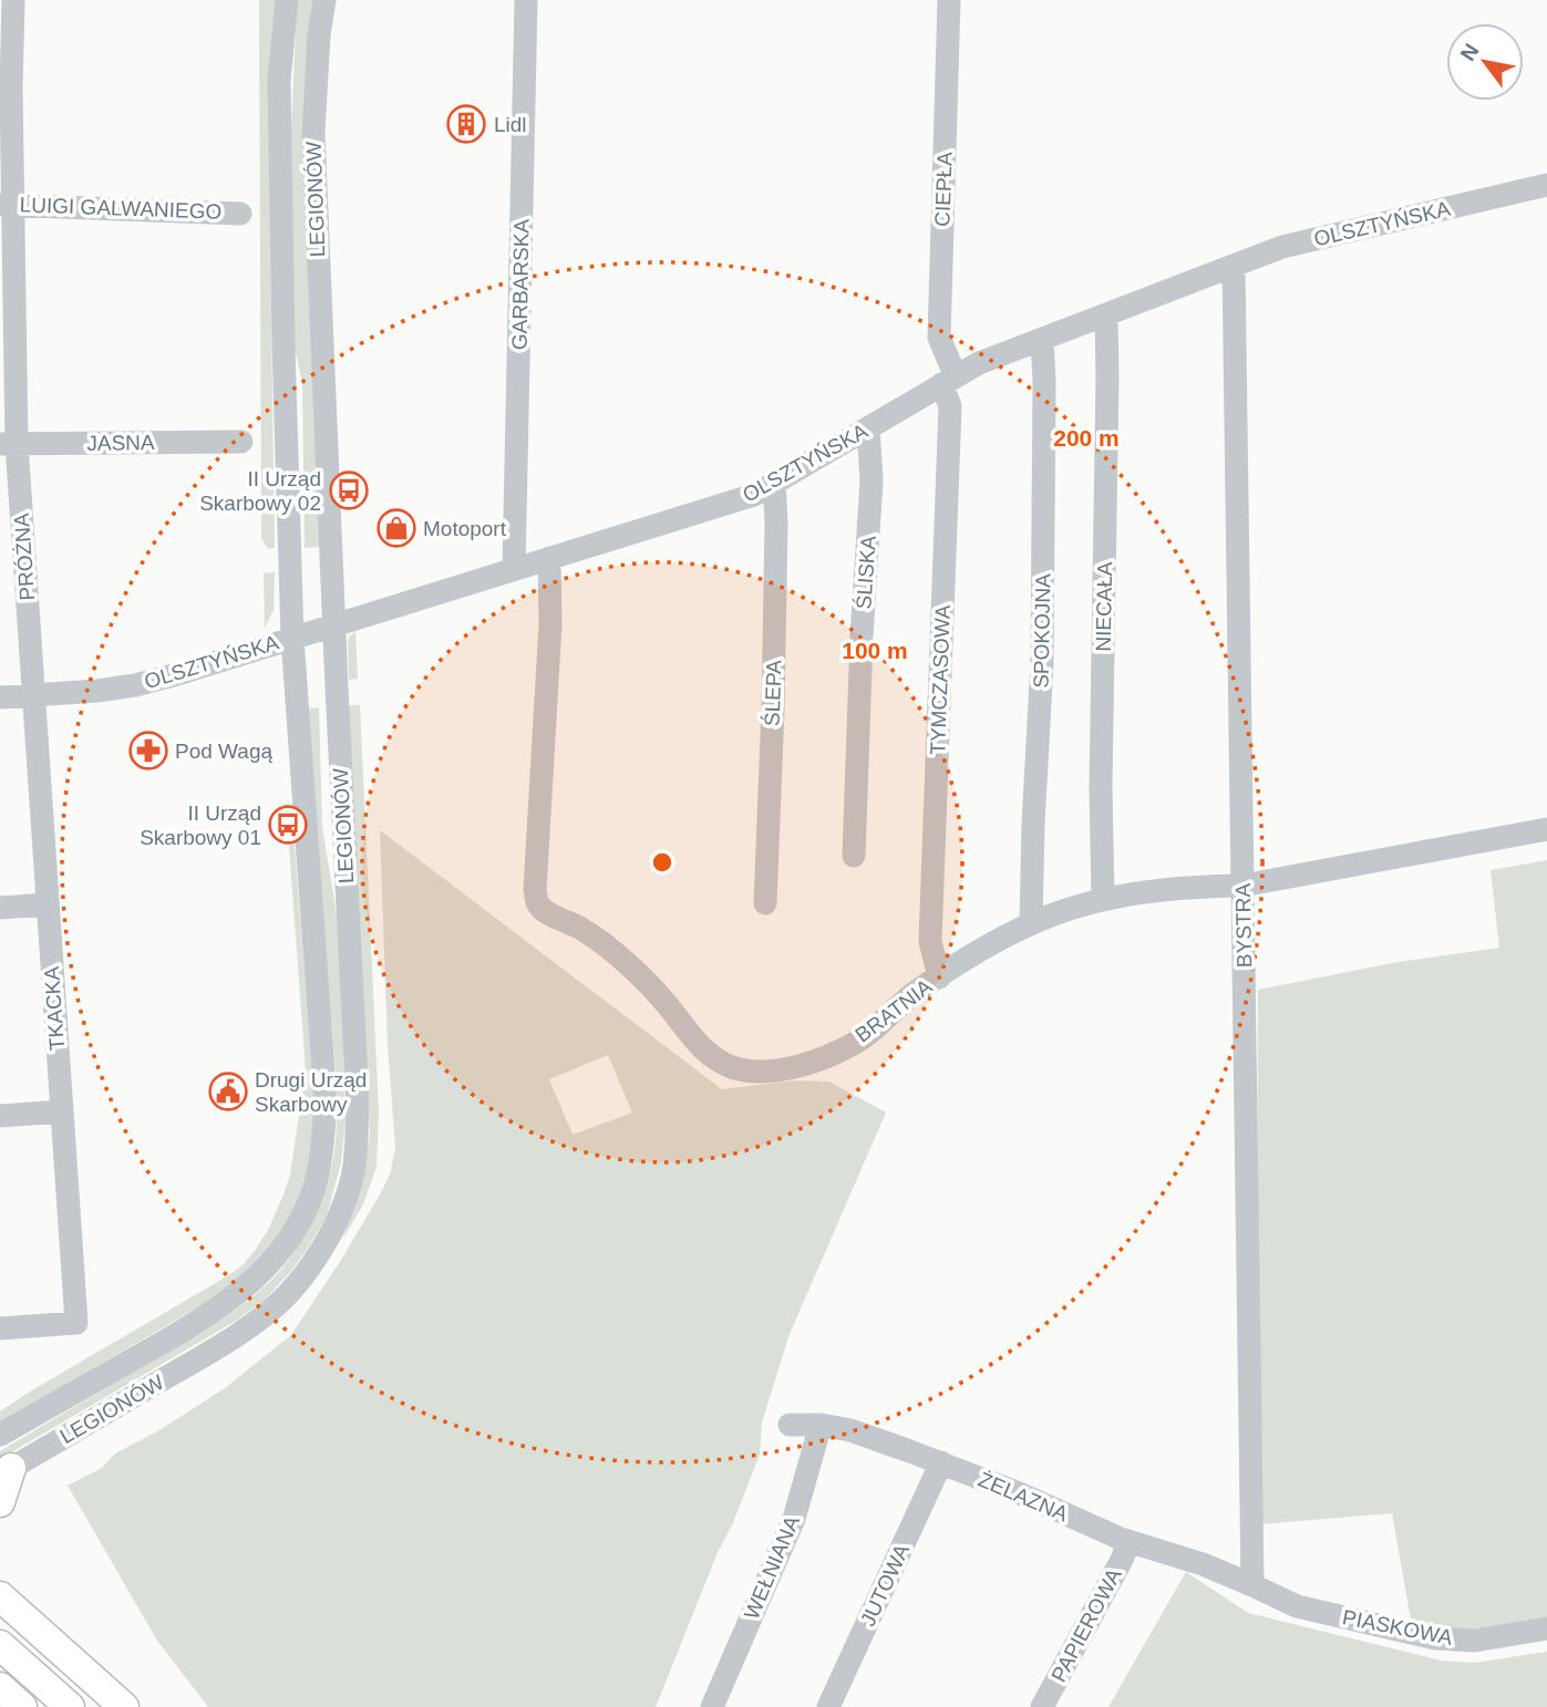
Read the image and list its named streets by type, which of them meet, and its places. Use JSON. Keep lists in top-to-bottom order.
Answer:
{
  "streets": {
    "street": [
      "CIEPŁA",
      "LEGIONÓW",
      "LUIGI GALWANIEGO",
      "OLSZTYŃSKA",
      "GARBARSKA",
      "JASNA",
      "PRÓŻNA",
      "ŚLISKA",
      "NIECAŁA",
      "SPOKOJNA",
      "TYMCZASOWA",
      "ŚLEPA",
      "BYSTRA",
      "TKACKA",
      "BRATNIA",
      "ŻELAZNA",
      "WEŁNIANA",
      "JUTOWA",
      "PAPIEROWA",
      "PIASKOWA"
    ]
  },
  "crossings": [
    ["CIEPŁA", "OLSZTYŃSKA"],
    ["CIEPŁA", "TYMCZASOWA"],
    ["LEGIONÓW", "OLSZTYŃSKA"],
    ["LUIGI GALWANIEGO", "PRÓŻNA"],
    ["OLSZTYŃSKA", "GARBARSKA"],
    ["OLSZTYŃSKA", "PRÓŻNA"],
    ["OLSZTYŃSKA", "ŚLISKA"],
    ["OLSZTYŃSKA", "NIECAŁA"],
    ["OLSZTYŃSKA", "SPOKOJNA"],
    ["OLSZTYŃSKA", "TYMCZASOWA"],
    ["OLSZTYŃSKA", "ŚLEPA"],
    ["OLSZTYŃSKA", "BYSTRA"],
    ["OLSZTYŃSKA", "TKACKA"],
    ["OLSZTYŃSKA", "BRATNIA"],
    ["JASNA", "PRÓŻNA"],
    ["PRÓŻNA", "TKACKA"],
    ["NIECAŁA", "BRATNIA"],
    ["SPOKOJNA", "BRATNIA"],
    ["TYMCZASOWA", "BRATNIA"],
    ["BYSTRA", "BRATNIA"],
    ["BYSTRA", "ŻELAZNA"],
    ["BYSTRA", "PIASKOWA"],
    ["ŻELAZNA", "WEŁNIANA"],
    ["ŻELAZNA", "JUTOWA"],
    ["ŻELAZNA", "PAPIEROWA"],
    ["ŻELAZNA", "PIASKOWA"]
  ],
  "places": {
    "building": ["Lidl"],
    "bus stop": ["II Urząd Skarbowy 02", "II Urząd Skarbowy 01"],
    "shop": ["Motoport"],
    "pharmacy": ["Pod Wagą"],
    "public building": ["Drugi Urząd Skarbowy"]
  },
  "north": "top left",
  "rings": ["200 m", "100 m"]
}
